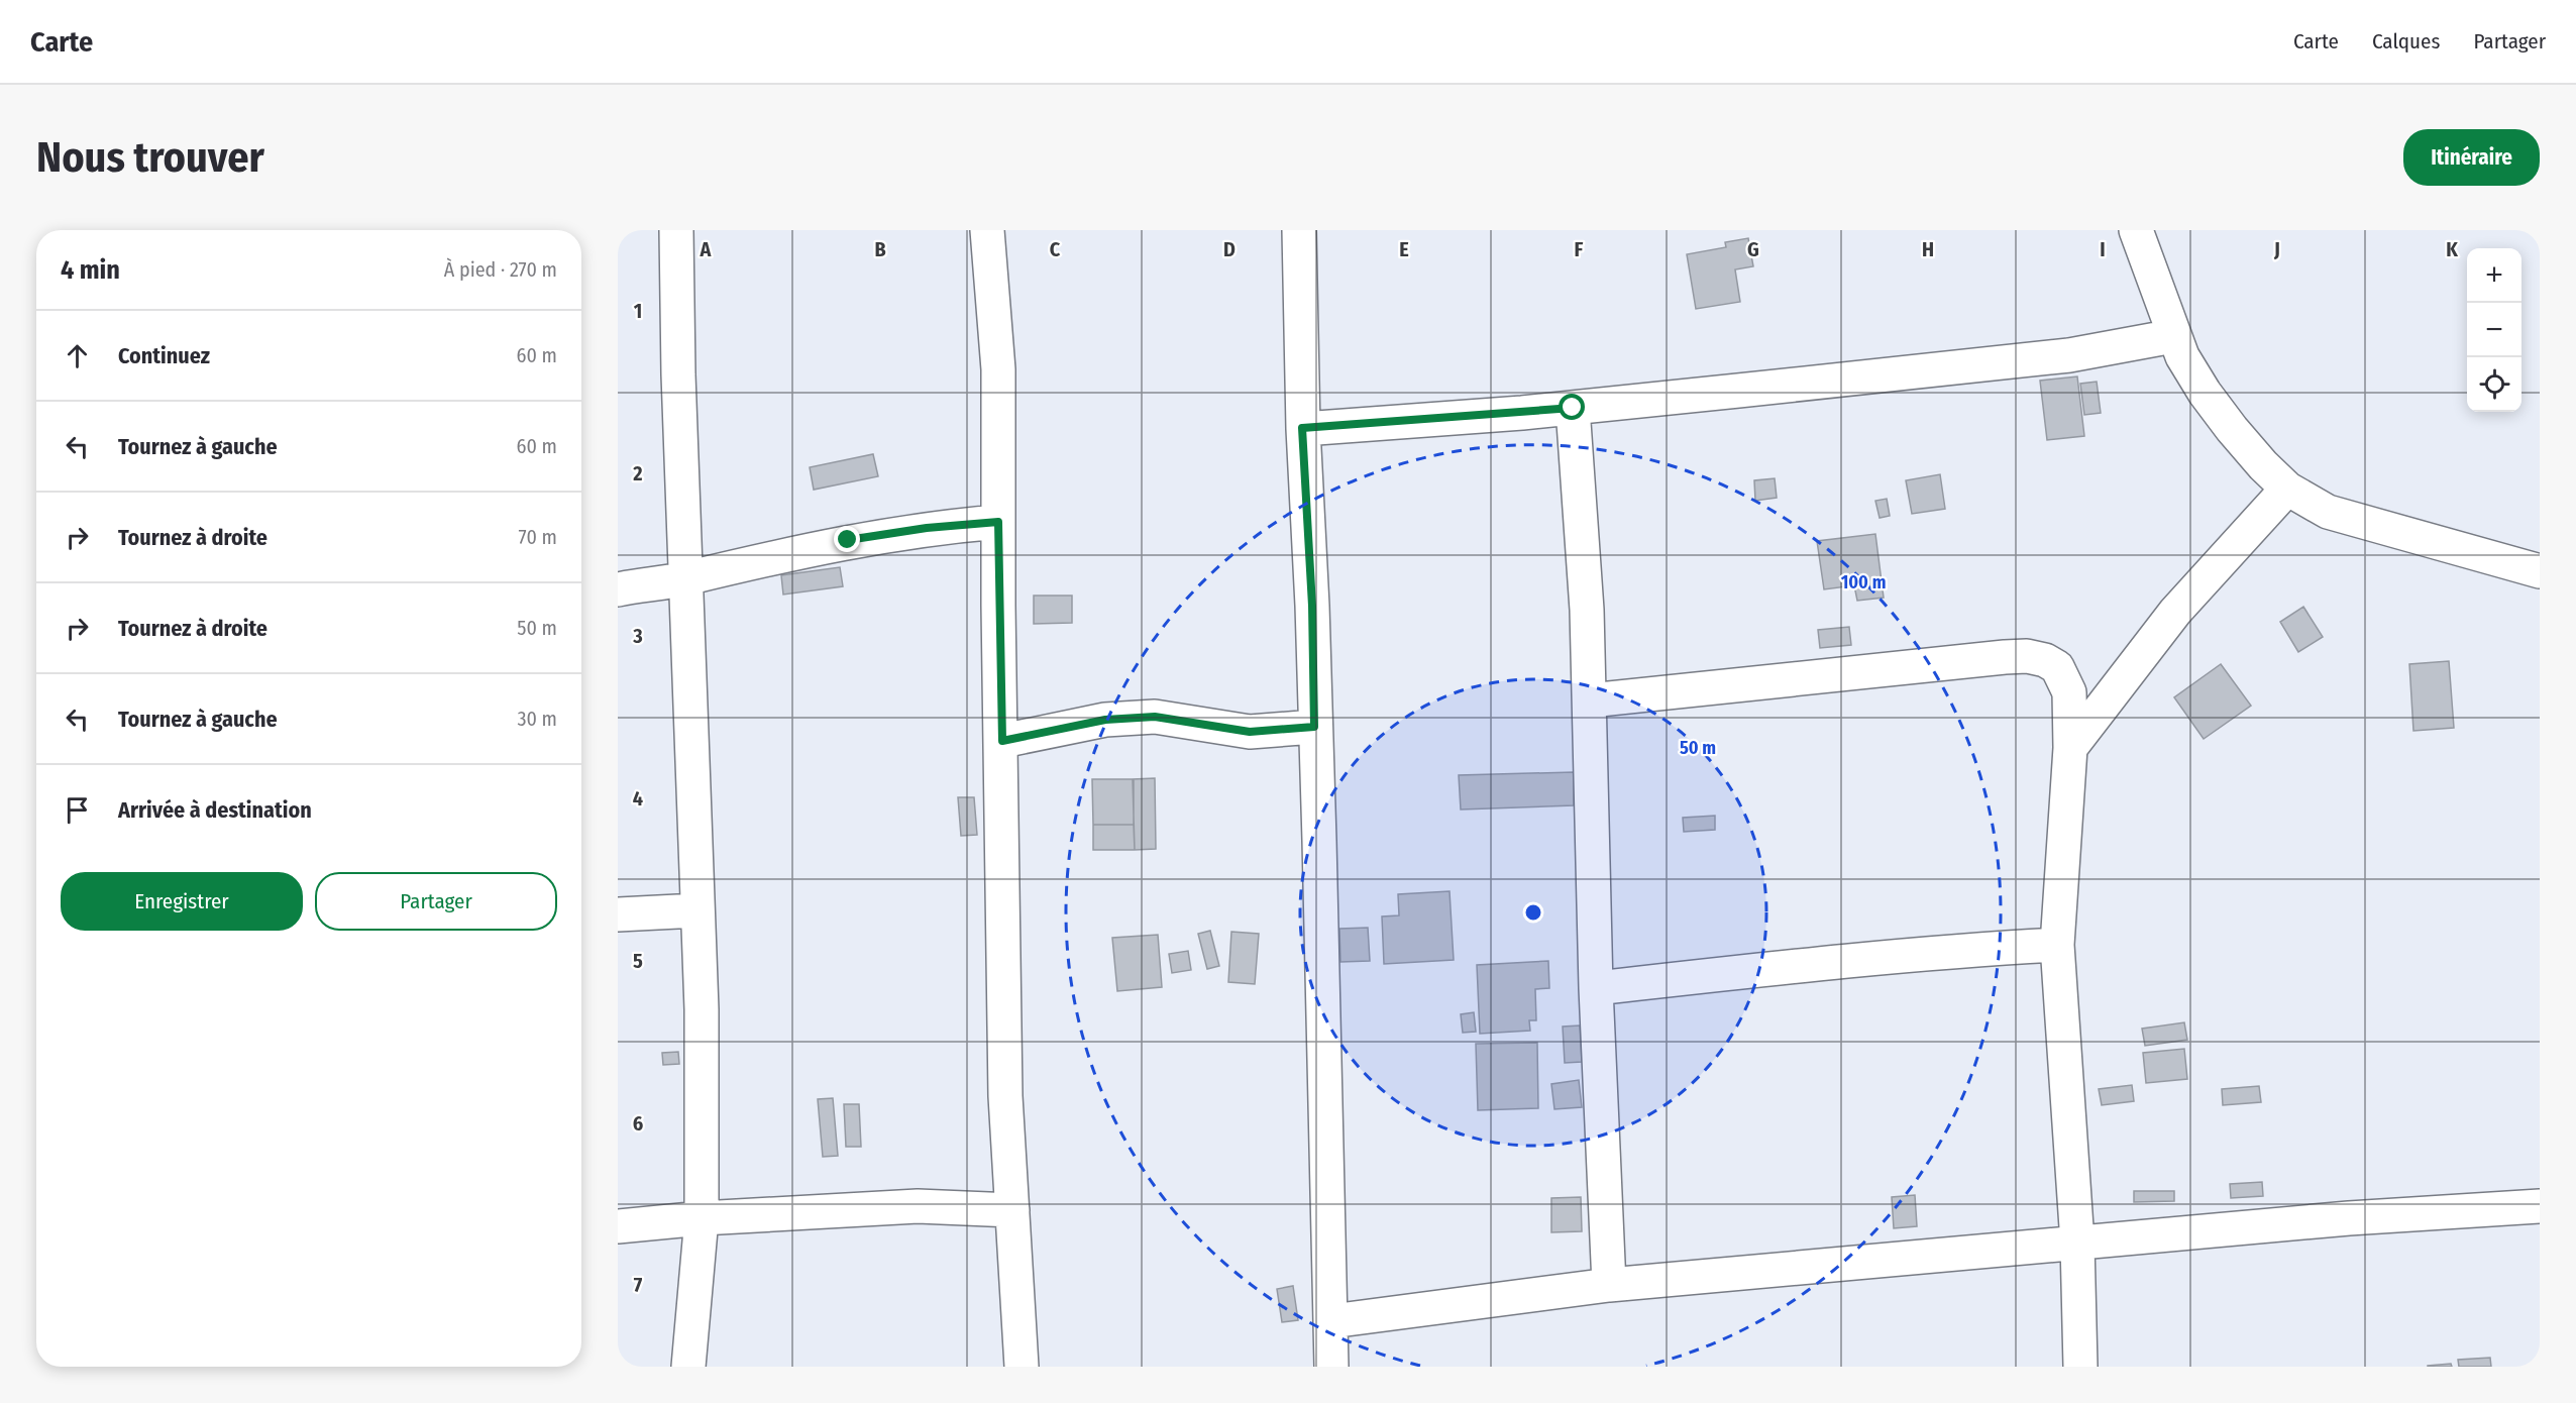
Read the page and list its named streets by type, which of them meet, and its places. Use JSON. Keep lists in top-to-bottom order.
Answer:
{
  "page": {
    "header": "Carte",
    "nav": ["Carte", "Calques", "Partager"],
    "buttons": [
      "Itinéraire",
      ["Enregistrer", "Partager"]
    ],
    "title": "Nous trouver",
    "heading": ["4 min", "À pied · 270 m"],
    "map_buttons": ["+", "−"],
    "list": [
      ["Continuez", "60 m"],
      ["Tournez à gauche", "60 m"],
      ["Tournez à droite", "70 m"],
      ["Tournez à droite", "50 m"],
      ["Tournez à gauche", "30 m"],
      "Arrivée à destination"
    ]
  },
  "grid": {
    "columns": [
      "A",
      "B",
      "C",
      "D",
      "E",
      "F",
      "G",
      "H",
      "I",
      "J",
      "K"
    ],
    "rows": [
      "1",
      "2",
      "3",
      "4",
      "5",
      "6",
      "7"
    ]
  },
  "rings": ["100 m", "50 m"]
}
